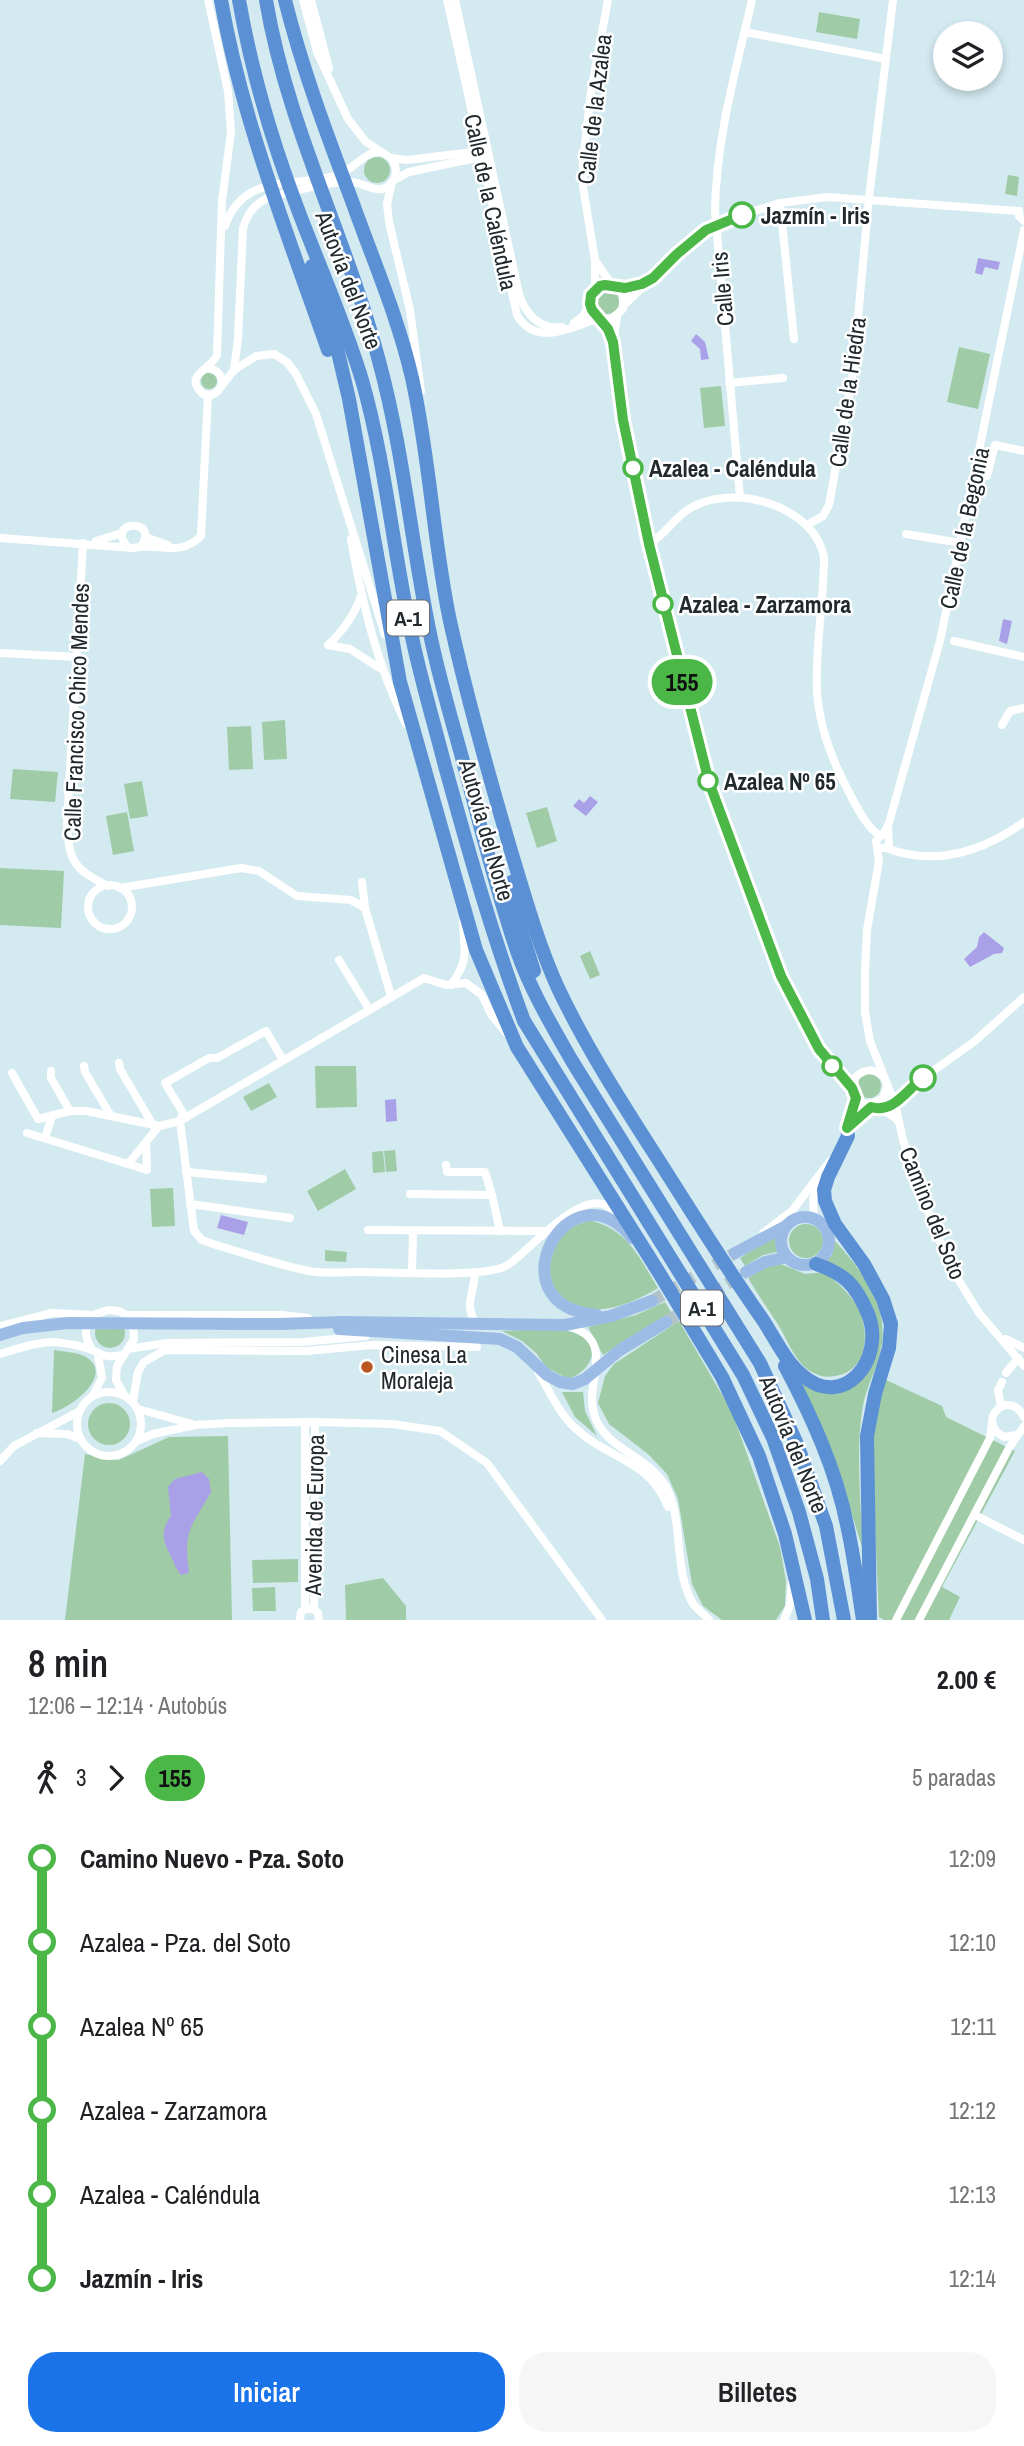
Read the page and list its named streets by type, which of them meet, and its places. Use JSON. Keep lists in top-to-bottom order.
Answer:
{
  "streets": {
    "highway": ["Autovía del Norte", "A-1"],
    "street": [
      "Calle de la Azalea",
      "Calle de la Caléndula",
      "Calle Iris",
      "Calle de la Hiedra",
      "Calle de la Begonia",
      "Calle Francisco Chico Mendes",
      "Camino del Soto",
      "Avenida de Europa"
    ]
  },
  "crossings": [
    ["Calle de la Azalea", "Calle de la Caléndula"]
  ],
  "places": [
    "Jazmín - Iris",
    "Azalea - Caléndula",
    "Azalea - Zarzamora",
    "Azalea Nº 65",
    "Cinesa La Moraleja"
  ],
  "lines": ["bus line 155"],
  "page": {
    "on_map": "155",
    "heading": ["8 min", "12:06 – 12:14 · Autobús", "2.00 €"],
    "legs": ["3", "155", "5 paradas"],
    "list": [
      {
        "name": "Camino Nuevo - Pza. Soto",
        "value": "12:09"
      },
      {
        "name": "Azalea - Pza. del Soto",
        "value": "12:10"
      },
      {
        "name": "Azalea Nº 65",
        "value": "12:11"
      },
      {
        "name": "Azalea - Zarzamora",
        "value": "12:12"
      },
      {
        "name": "Azalea - Caléndula",
        "value": "12:13"
      },
      {
        "name": "Jazmín - Iris",
        "value": "12:14"
      }
    ],
    "buttons": ["Iniciar", "Billetes"]
  }
}
